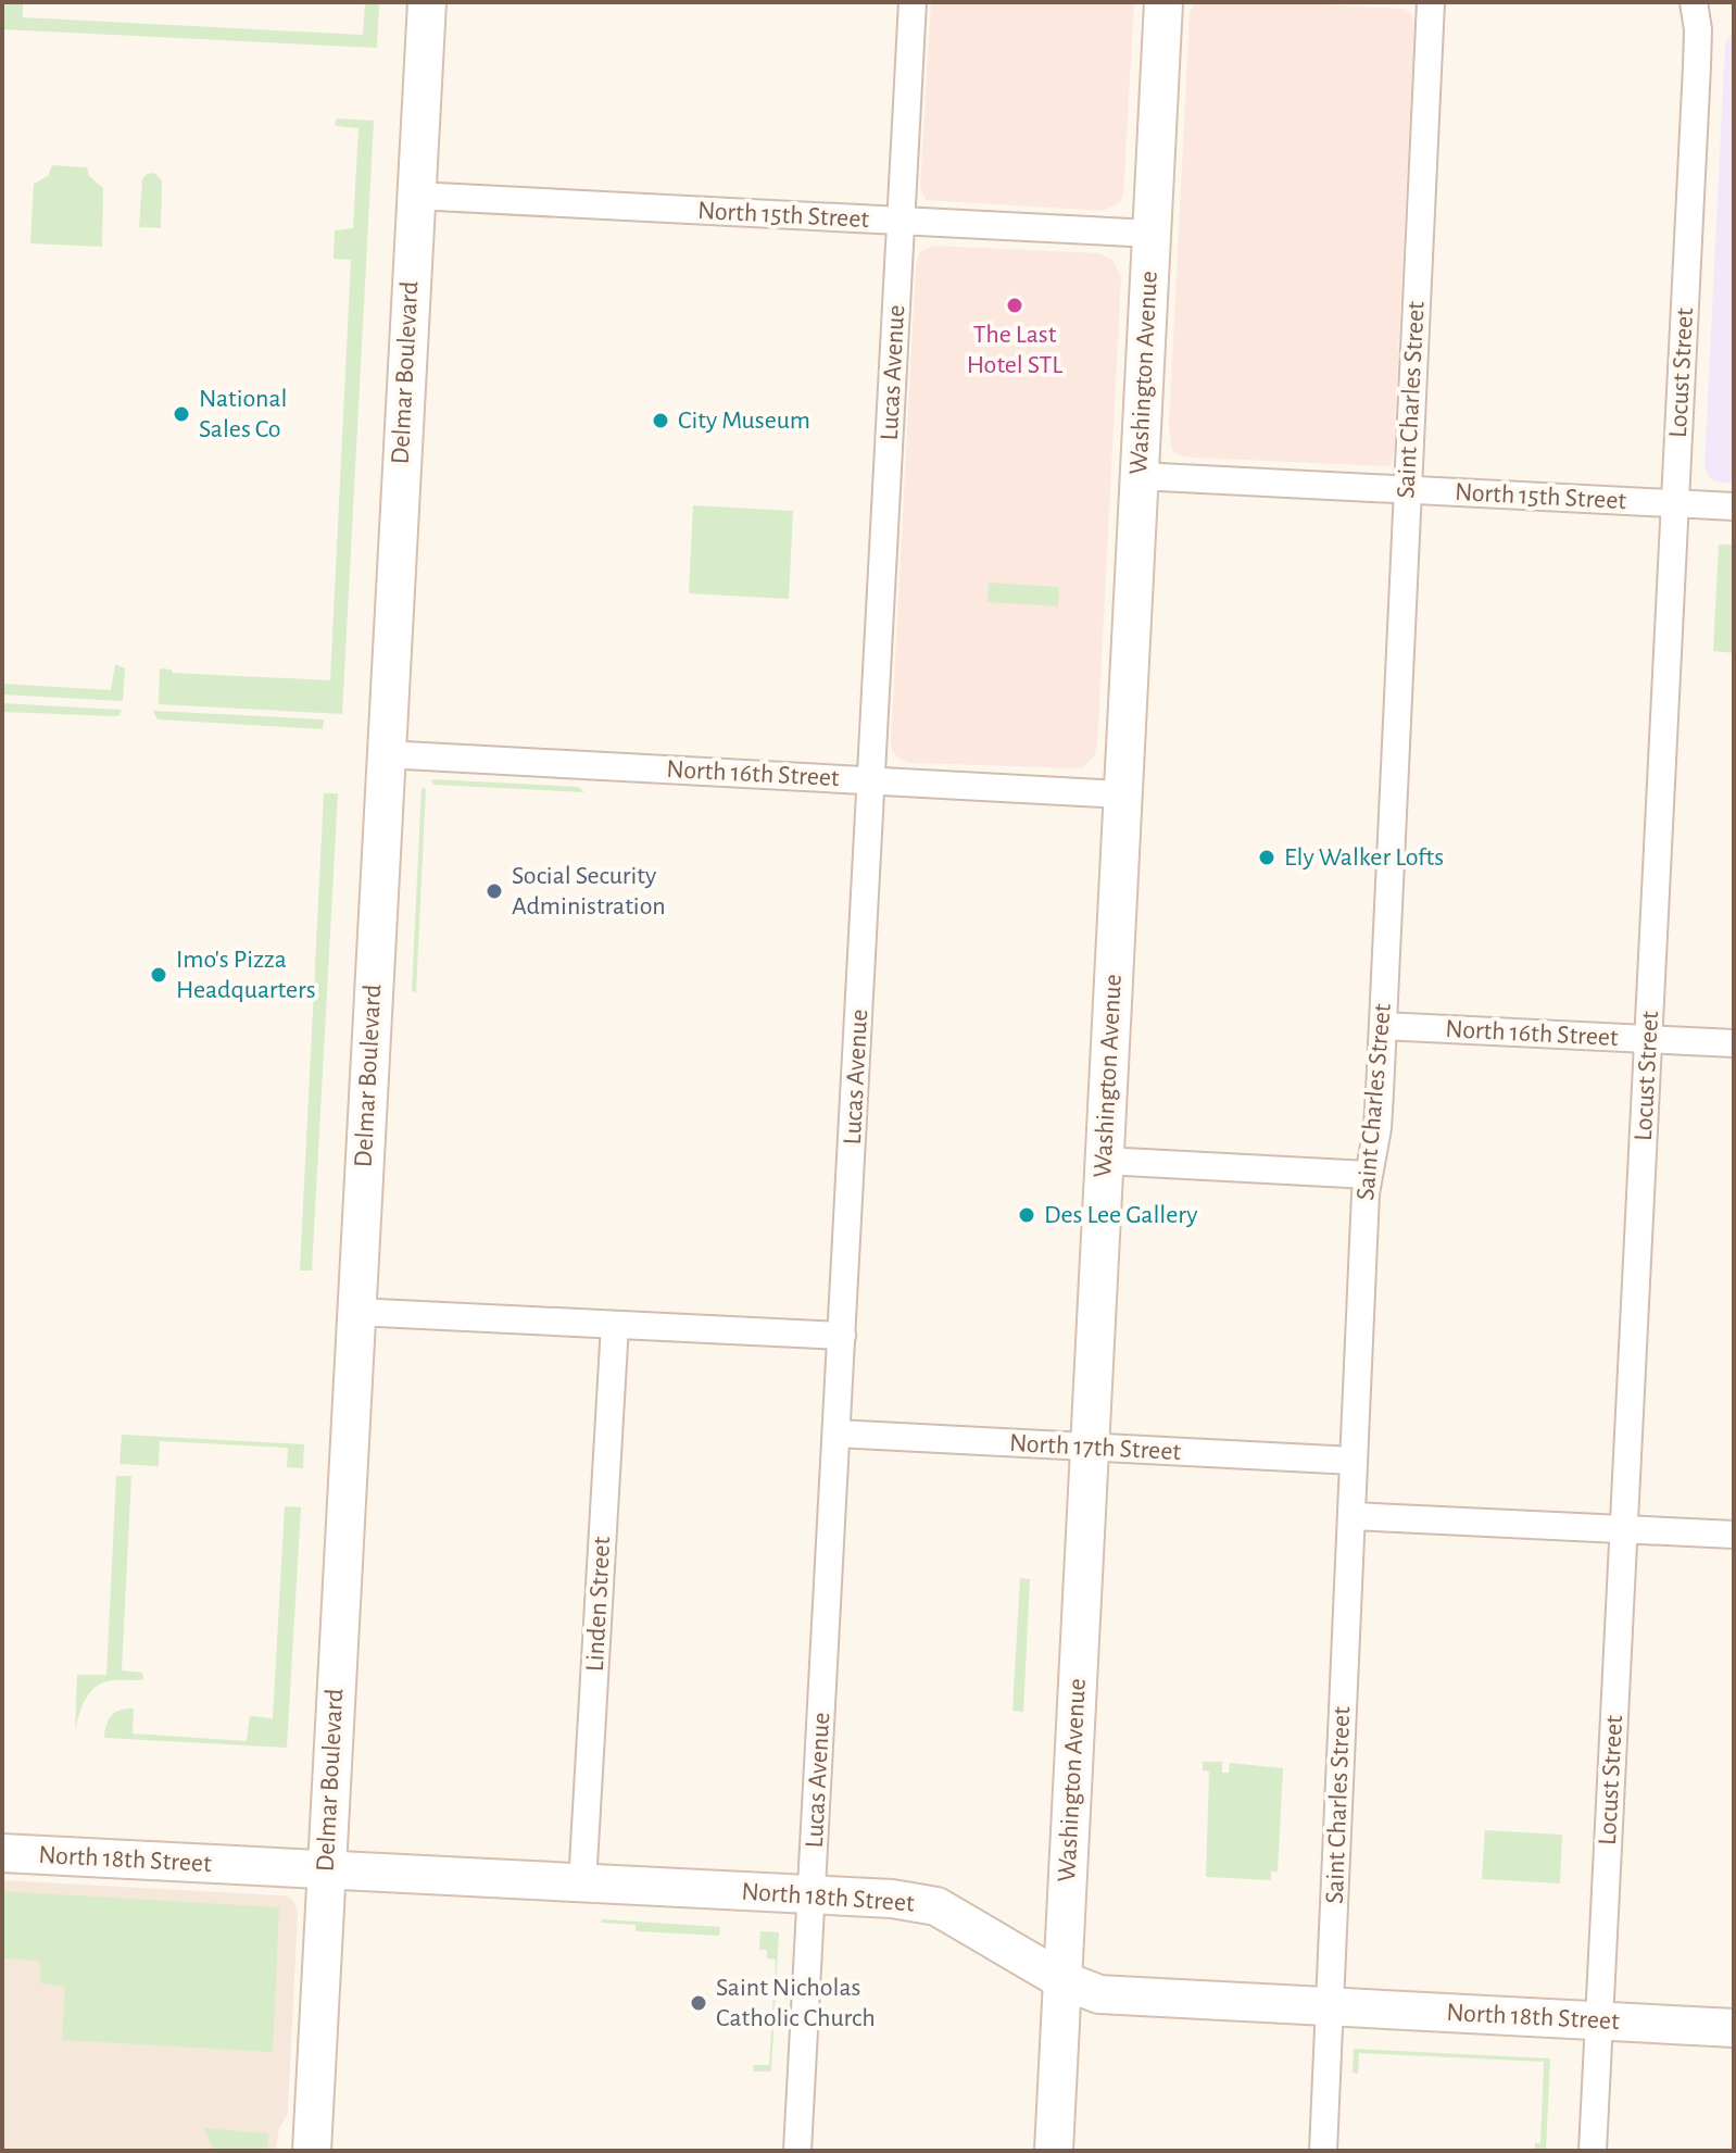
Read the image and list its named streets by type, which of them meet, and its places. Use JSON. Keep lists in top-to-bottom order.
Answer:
{
  "streets": {
    "street": [
      "North 15th Street",
      "Delmar Boulevard",
      "Lucas Avenue",
      "Washington Avenue",
      "Locust Street",
      "Saint Charles Street",
      "North 16th Street",
      "North 17th Street",
      "Linden Street",
      "North 18th Street"
    ]
  },
  "crossings": [
    ["North 15th Street", "Delmar Boulevard"],
    ["North 15th Street", "Lucas Avenue"],
    ["North 15th Street", "Washington Avenue"],
    ["North 15th Street", "Locust Street"],
    ["North 15th Street", "Saint Charles Street"],
    ["Delmar Boulevard", "North 16th Street"],
    ["Delmar Boulevard", "North 18th Street"],
    ["Lucas Avenue", "North 16th Street"],
    ["Lucas Avenue", "North 17th Street"],
    ["Lucas Avenue", "North 18th Street"],
    ["Washington Avenue", "North 16th Street"],
    ["Washington Avenue", "North 17th Street"],
    ["Washington Avenue", "North 18th Street"],
    ["Locust Street", "North 16th Street"],
    ["Locust Street", "North 18th Street"],
    ["Saint Charles Street", "North 16th Street"],
    ["Saint Charles Street", "North 17th Street"],
    ["Saint Charles Street", "North 18th Street"],
    ["Linden Street", "North 18th Street"]
  ],
  "places": [
    "The Last Hotel STL",
    "National Sales Co",
    "City Museum",
    "Ely Walker Lofts",
    "Social Security Administration",
    "Imo's Pizza Headquarters",
    "Des Lee Gallery",
    "Saint Nicholas Catholic Church"
  ]
}
